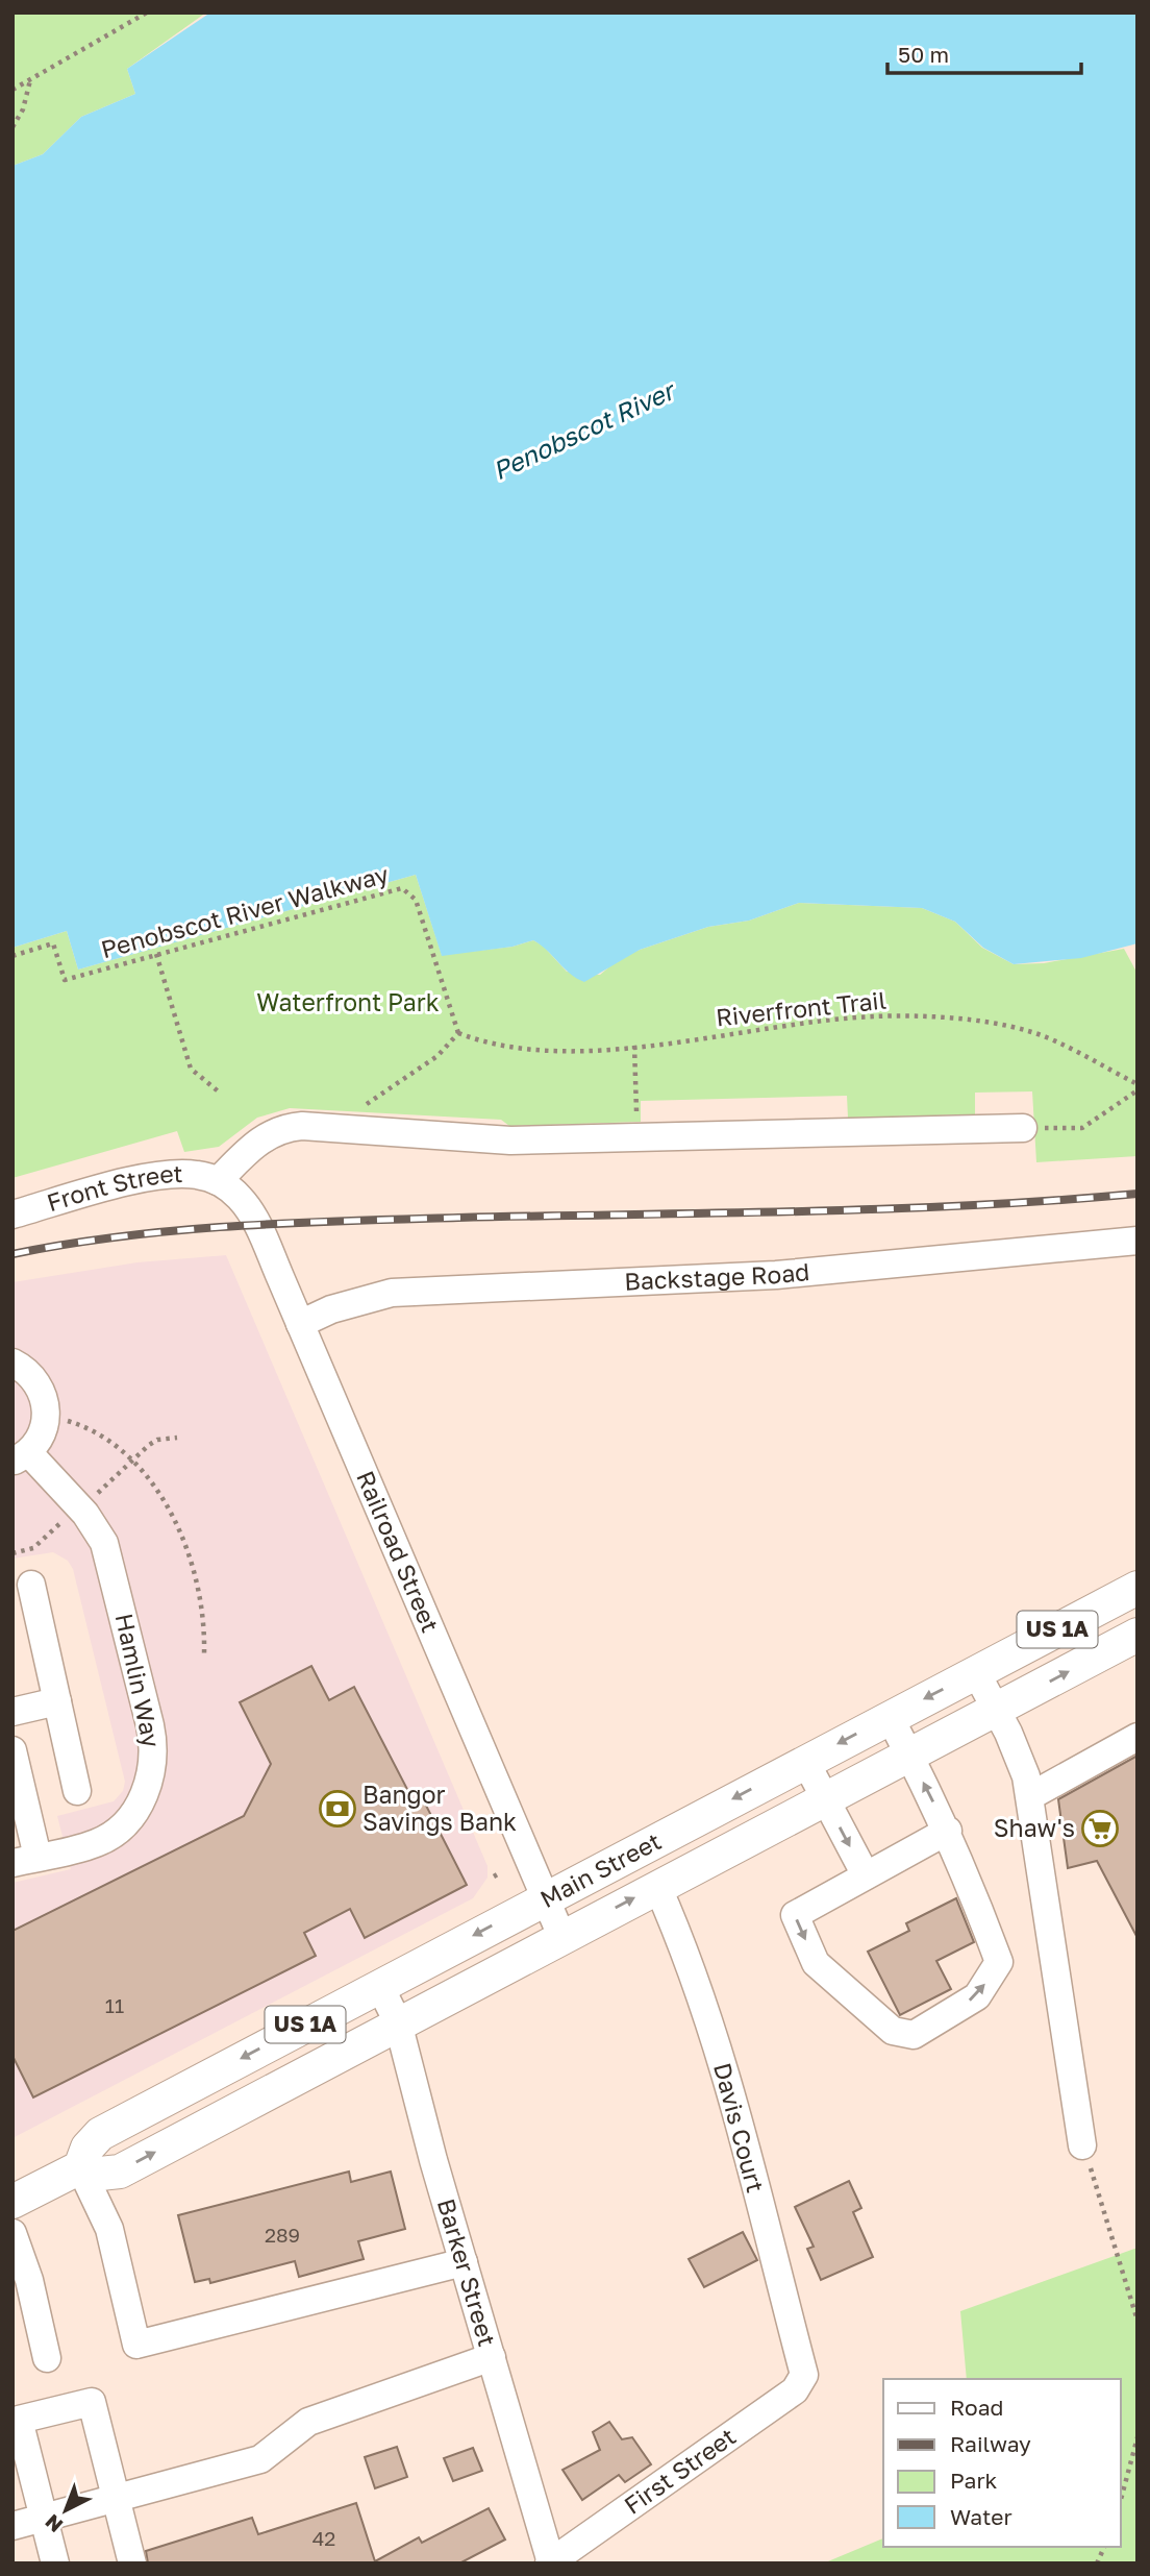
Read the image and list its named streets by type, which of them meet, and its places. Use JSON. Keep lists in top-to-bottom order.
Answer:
{
  "streets": {
    "main road": ["US 1A", "Main Street"],
    "street": [
      "Front Street",
      "Backstage Road",
      "Railroad Street",
      "Hamlin Way",
      "Davis Court",
      "Barker Street",
      "First Street"
    ],
    "path": ["Penobscot River Walkway", "Riverfront Trail"]
  },
  "crossings": [
    ["Penobscot River Walkway", "Riverfront Trail"],
    ["Front Street", "Railroad Street"],
    ["Backstage Road", "Railroad Street"],
    ["Railroad Street", "Main Street"],
    ["Main Street", "Davis Court"],
    ["Main Street", "Barker Street"],
    ["Davis Court", "First Street"],
    ["Barker Street", "First Street"]
  ],
  "water": ["Penobscot River"],
  "parks": ["Waterfront Park"],
  "places": {
    "bank": ["Bangor Savings Bank"],
    "supermarket": ["Shaw's"]
  },
  "house_numbers": ["11", "289", "42"],
  "legend": [
    "Road",
    "Railway",
    "Park",
    "Water"
  ],
  "scale_bar": "50 m",
  "north": "bottom left"
}
